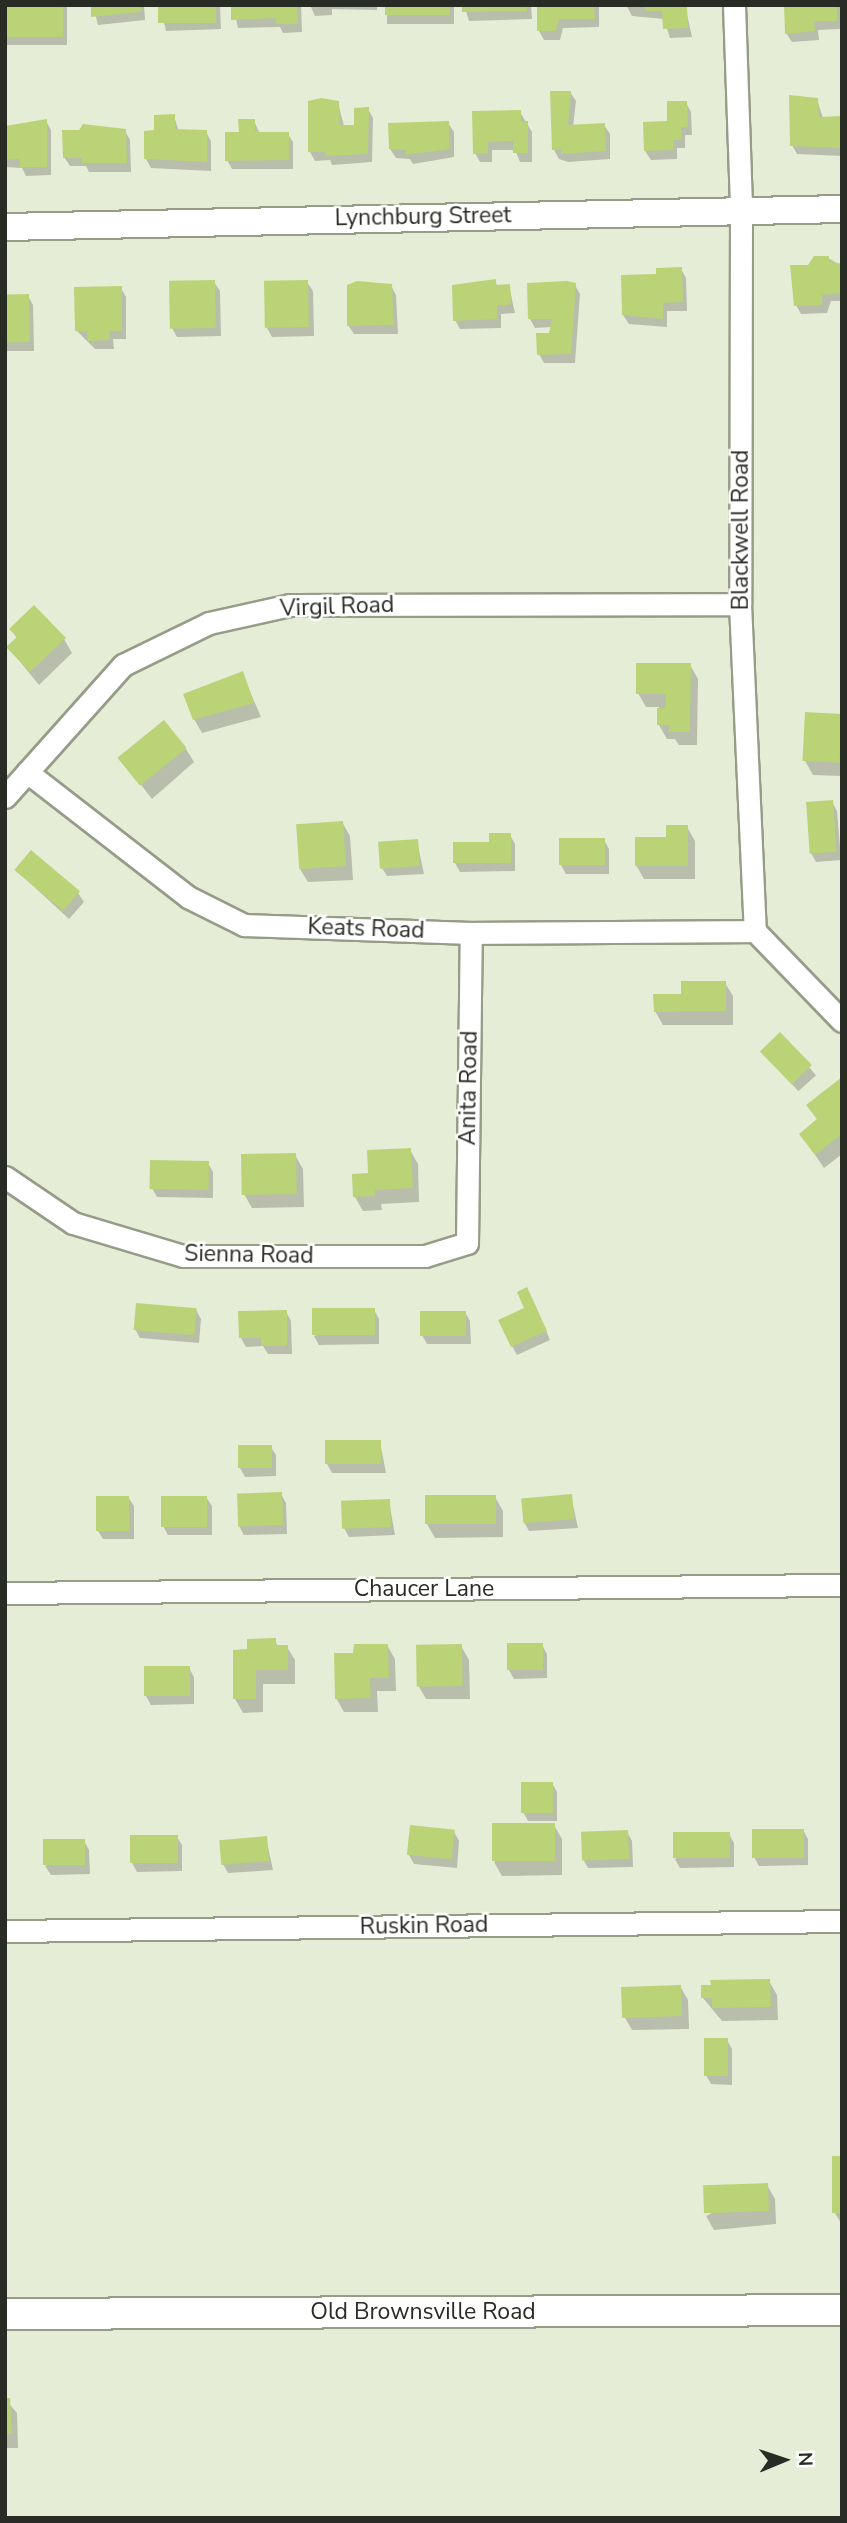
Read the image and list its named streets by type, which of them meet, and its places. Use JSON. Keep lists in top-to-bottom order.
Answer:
{
  "streets": {
    "main road": ["Old Brownsville Road"],
    "street": [
      "Lynchburg Street",
      "Blackwell Road",
      "Virgil Road",
      "Keats Road",
      "Anita Road",
      "Sienna Road",
      "Chaucer Lane",
      "Ruskin Road"
    ]
  },
  "crossings": [
    ["Lynchburg Street", "Blackwell Road"],
    ["Blackwell Road", "Virgil Road"],
    ["Blackwell Road", "Keats Road"],
    ["Virgil Road", "Keats Road"],
    ["Keats Road", "Anita Road"],
    ["Anita Road", "Sienna Road"]
  ],
  "north": "right"
}
